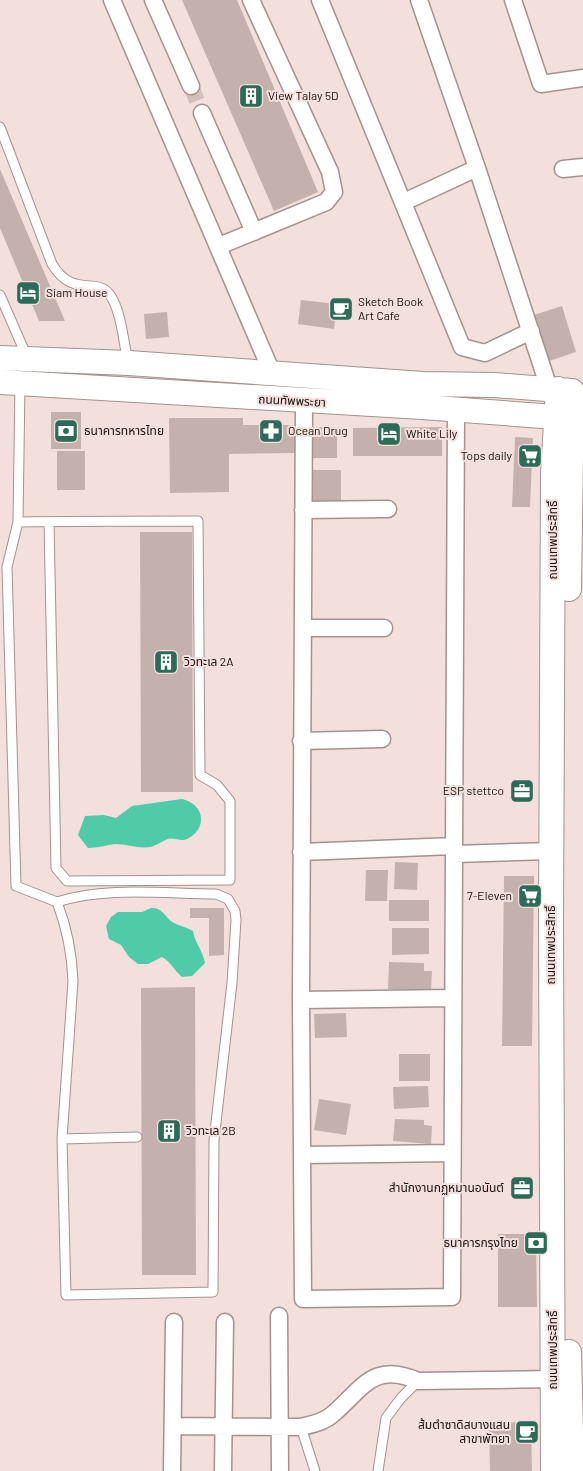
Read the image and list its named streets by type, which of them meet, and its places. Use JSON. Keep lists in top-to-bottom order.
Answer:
{
  "streets": {
    "main road": ["ถนนทัพพระยา", "ถนนเทพประสิทธิ์"]
  },
  "crossings": [
    ["ถนนทัพพระยา", "ถนนเทพประสิทธิ์"]
  ],
  "places": {
    "building": ["View Talay 5D", "วิวทะเล 2A", "วิวทะเล 2B"],
    "hotel": ["Siam House", "White Lily"],
    "cafe": ["Sketch Book Art Cafe", "ส้มตำซาดิสบางแสน สาขาพัทยา"],
    "bank": ["ธนาคารทหารไทย", "ธนาคารกรุงไทย"],
    "pharmacy": ["Ocean Drug"],
    "supermarket": ["Tops daily", "7-Eleven"],
    "office": ["ESP stettco", "สำนักงานกฏหมานอนันต์"]
  }
}
